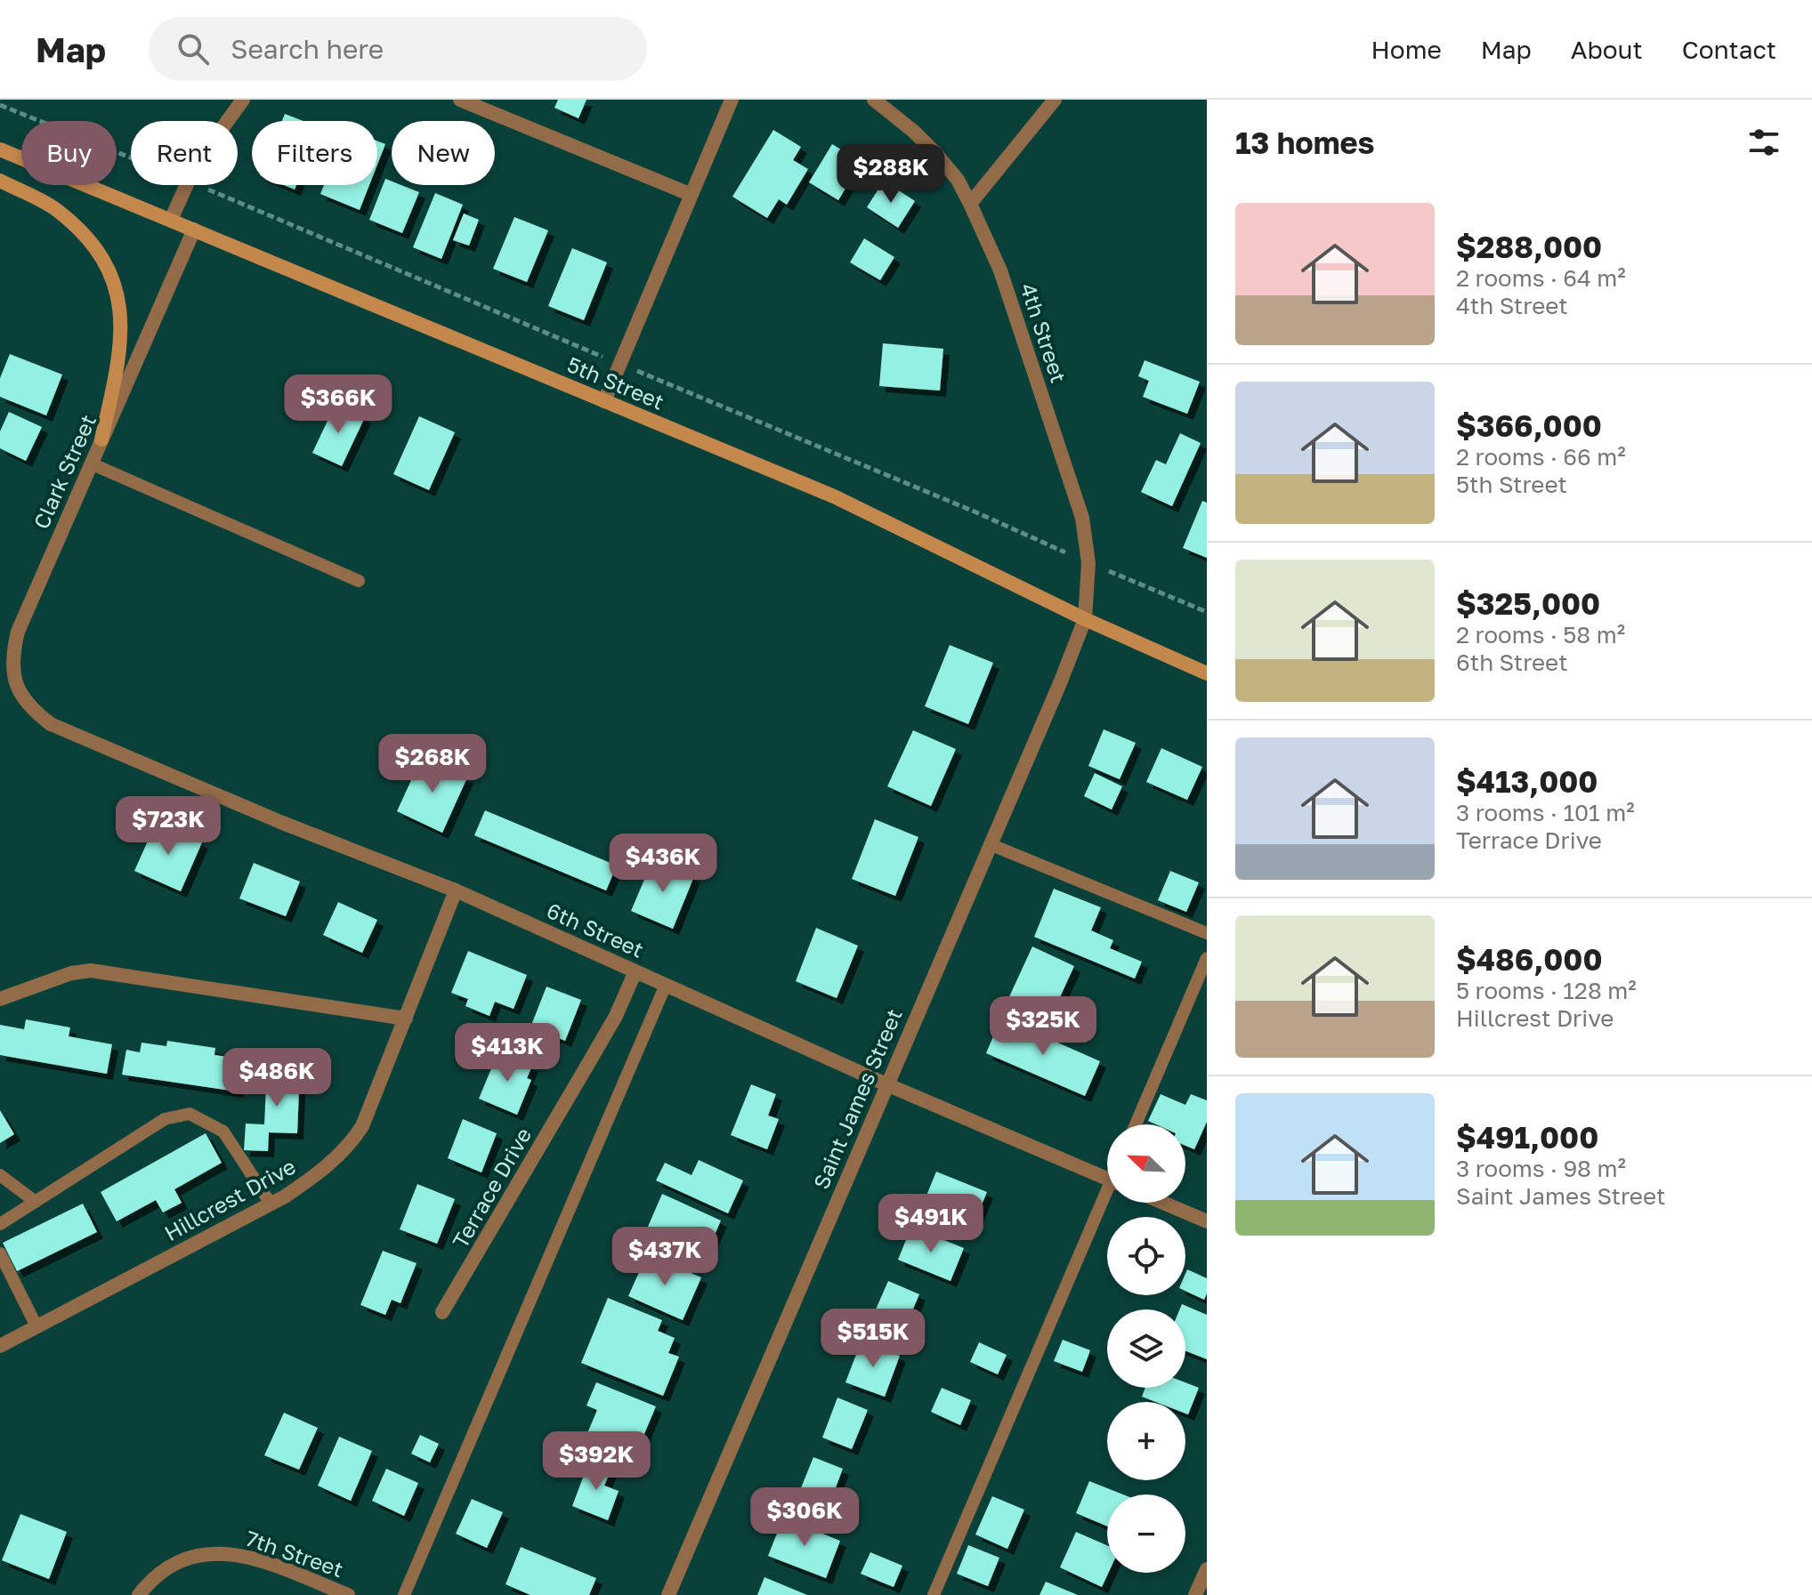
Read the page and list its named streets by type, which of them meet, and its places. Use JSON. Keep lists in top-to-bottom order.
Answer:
{
  "streets": {
    "main road": ["5th Street"],
    "street": [
      "4th Street",
      "Clark Street",
      "6th Street",
      "Saint James Street",
      "Terrace Drive",
      "Hillcrest Drive",
      "7th Street"
    ]
  },
  "crossings": [
    ["4th Street", "5th Street"],
    ["4th Street", "Saint James Street"],
    ["5th Street", "Clark Street"],
    ["5th Street", "Saint James Street"],
    ["Clark Street", "6th Street"],
    ["6th Street", "Saint James Street"],
    ["6th Street", "Terrace Drive"],
    ["6th Street", "Hillcrest Drive"]
  ],
  "north": "top left",
  "page": {
    "header": "Map",
    "search": "Search here",
    "nav": [
      "Home",
      "Map",
      "About",
      "Contact"
    ],
    "heading": "13 homes",
    "chip": [
      "Buy",
      "Rent",
      "Filters",
      "New"
    ],
    "price": [
      "$288K",
      "$366K",
      "$268K",
      "$723K",
      "$436K",
      "$325K",
      "$413K",
      "$486K",
      "$491K",
      "$437K",
      "$515K",
      "$392K",
      "$306K"
    ],
    "list": [
      {
        "name": "$288,000",
        "note": "2 rooms · 64 m² · 4th Street"
      },
      {
        "name": "$366,000",
        "note": "2 rooms · 66 m² · 5th Street"
      },
      {
        "name": "$325,000",
        "note": "2 rooms · 58 m² · 6th Street"
      },
      {
        "name": "$413,000",
        "note": "3 rooms · 101 m² · Terrace Drive"
      },
      {
        "name": "$486,000",
        "note": "5 rooms · 128 m² · Hillcrest Drive"
      },
      {
        "name": "$491,000",
        "note": "3 rooms · 98 m² · Saint James Street"
      }
    ],
    "map_buttons": ["+", "−"]
  }
}
